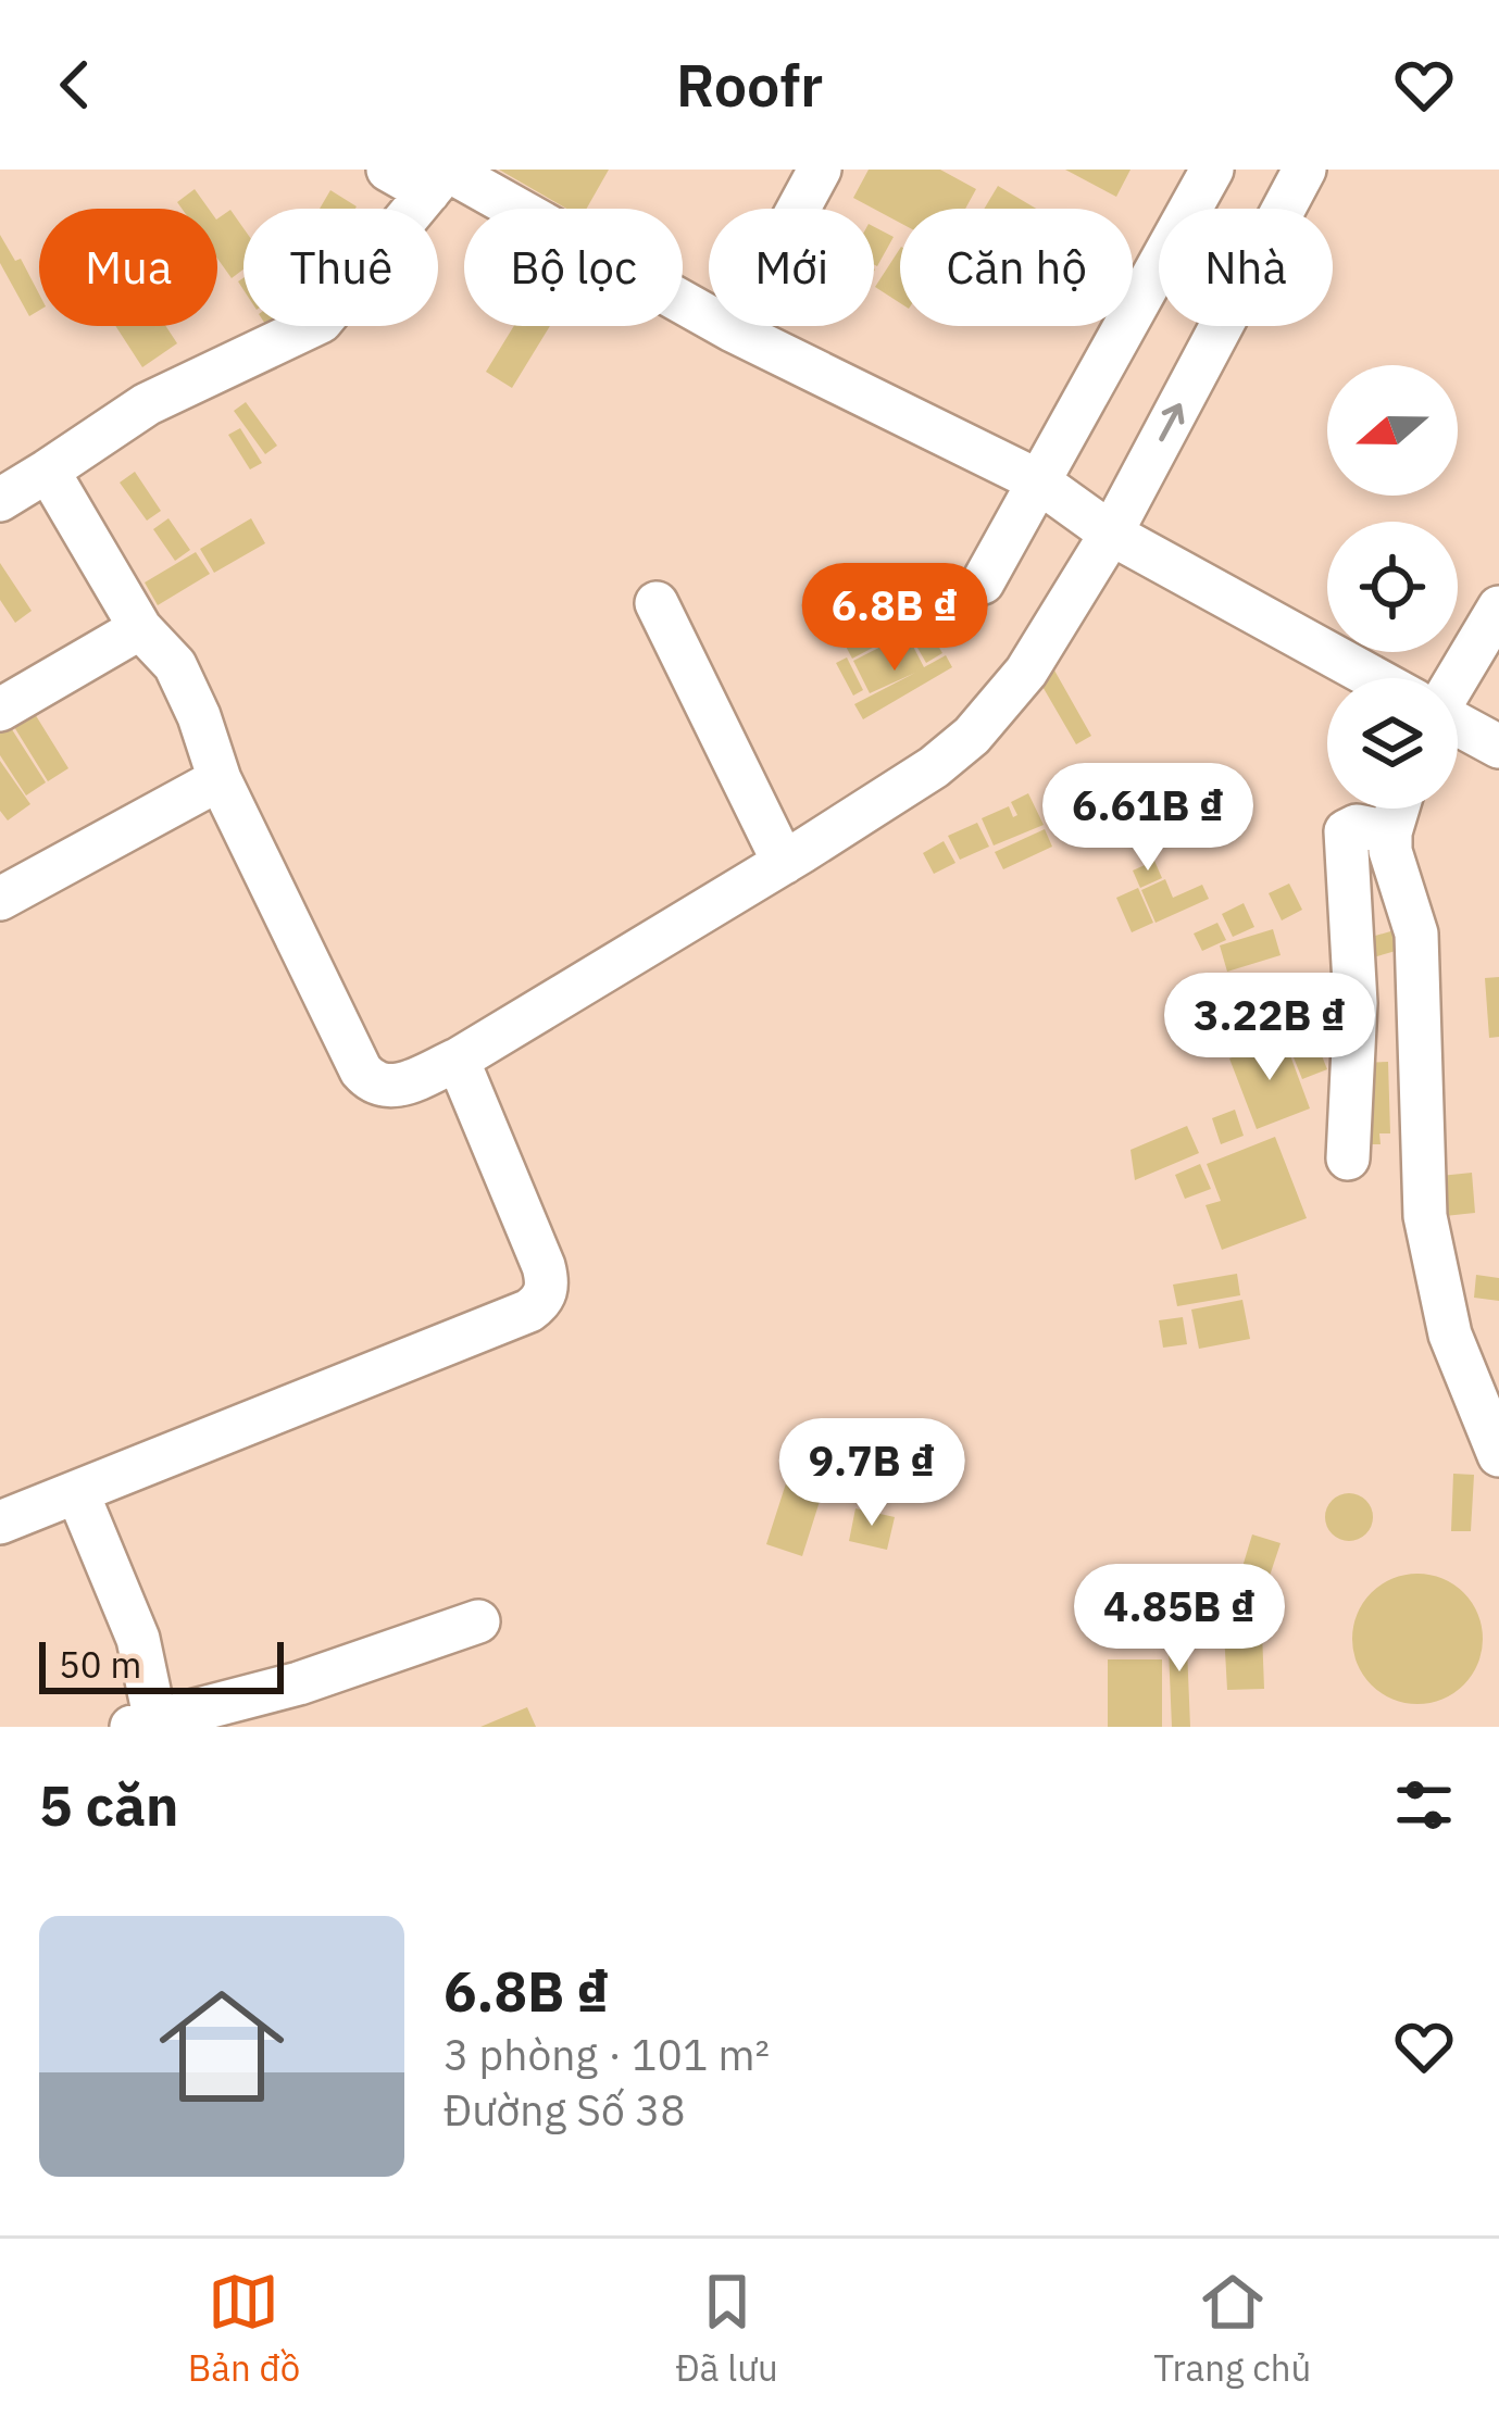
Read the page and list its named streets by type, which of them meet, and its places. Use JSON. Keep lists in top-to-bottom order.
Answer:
{
  "scale_bar": "50 m",
  "north": "left",
  "page": {
    "header": "Roofr",
    "chip": [
      "Mua",
      "Thuê",
      "Bộ lọc",
      "Mới",
      "Căn hộ",
      "Nhà"
    ],
    "price": [
      "6.8B ₫",
      "6.61B ₫",
      "3.22B ₫",
      "9.7B ₫",
      "4.85B ₫"
    ],
    "scale": "50 m",
    "heading": "5 căn",
    "list": [
      {
        "name": "6.8B ₫",
        "note": "3 phòng · 101 m² · Đường Số 38"
      }
    ],
    "tabs": ["Bản đồ", "Đã lưu", "Trang chủ"]
  }
}
